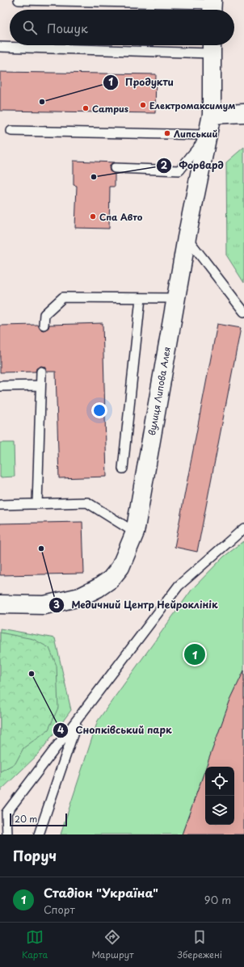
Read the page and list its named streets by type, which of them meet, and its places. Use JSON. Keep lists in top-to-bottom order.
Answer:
{
  "streets": {
    "street": ["вулиця Липова Алея"]
  },
  "places": [
    "Продукти",
    "Електромаксимум",
    "Campus",
    "Липський",
    "Форвард",
    "Спа Авто",
    "Медичний Центр Нейроклінік",
    "Снопківський парк"
  ],
  "scale_bar": "20 m",
  "page": {
    "search": "Пошук",
    "pins": "1",
    "scale": "20 m",
    "heading": "Поруч",
    "list": [
      {
        "mark": "1",
        "name": "Стадіон \"Україна\"",
        "note": "Спорт",
        "value": "90 m"
      }
    ],
    "nav": ["Карта", "Маршрут", "Збережені"]
  }
}
